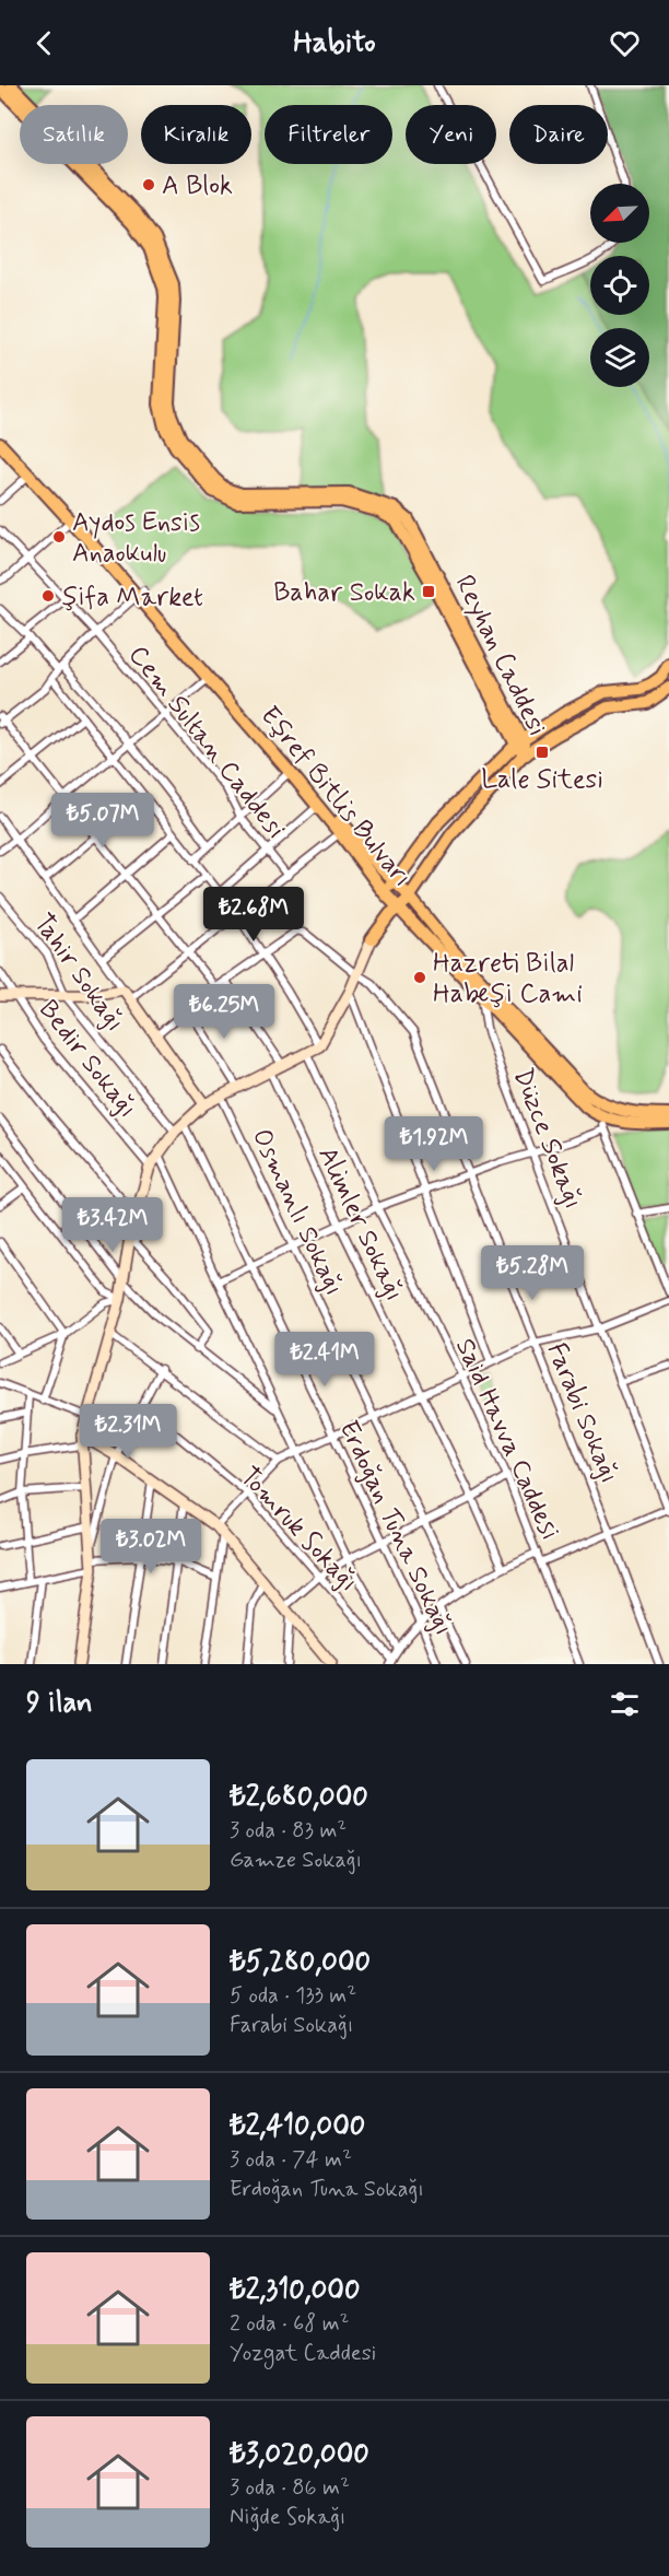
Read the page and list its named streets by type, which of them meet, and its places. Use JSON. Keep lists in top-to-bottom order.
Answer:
{
  "streets": {
    "main road": ["Reyhan Caddesi", "Eşref Bitlis Bulvarı"],
    "street": [
      "Cem Sultan Caddesi",
      "Tahir Sokağı",
      "Bedir Sokağı",
      "Düzce Sokağı",
      "Osmanlı Sokağı",
      "Alimler Sokağı",
      "Farabi Sokağı",
      "Said Havva Caddesi",
      "Erdoğan Tuna Sokağı",
      "Tomruk Sokağı"
    ]
  },
  "crossings": [
    ["Eşref Bitlis Bulvarı", "Düzce Sokağı"]
  ],
  "places": {
    "other": [
      "A Blok",
      "Aydos Ensis Anaokulu",
      "şifa Market",
      "Hazreti Bilal Habeşi Cami"
    ],
    "transit": ["Bahar Sokak", "Lale Sitesi"]
  },
  "north": "bottom left",
  "page": {
    "header": "Habito",
    "chip": [
      "Satılık",
      "Kiralık",
      "Filtreler",
      "Yeni",
      "Daire"
    ],
    "price": [
      "₺5.07M",
      "₺2.68M",
      "₺6.25M",
      "₺1.92M",
      "₺3.42M",
      "₺5.28M",
      "₺2.41M",
      "₺2.31M",
      "₺3.02M"
    ],
    "heading": "9 ilan",
    "list": [
      {
        "name": "₺2,680,000",
        "note": "3 oda · 83 m² · Gamze Sokağı"
      },
      {
        "name": "₺5,280,000",
        "note": "5 oda · 133 m² · Farabi Sokağı"
      },
      {
        "name": "₺2,410,000",
        "note": "3 oda · 74 m² · Erdoğan Tuna Sokağı"
      },
      {
        "name": "₺2,310,000",
        "note": "2 oda · 68 m² · Yozgat Caddesi"
      },
      {
        "name": "₺3,020,000",
        "note": "3 oda · 86 m² · Niğde Sokağı"
      }
    ]
  }
}
